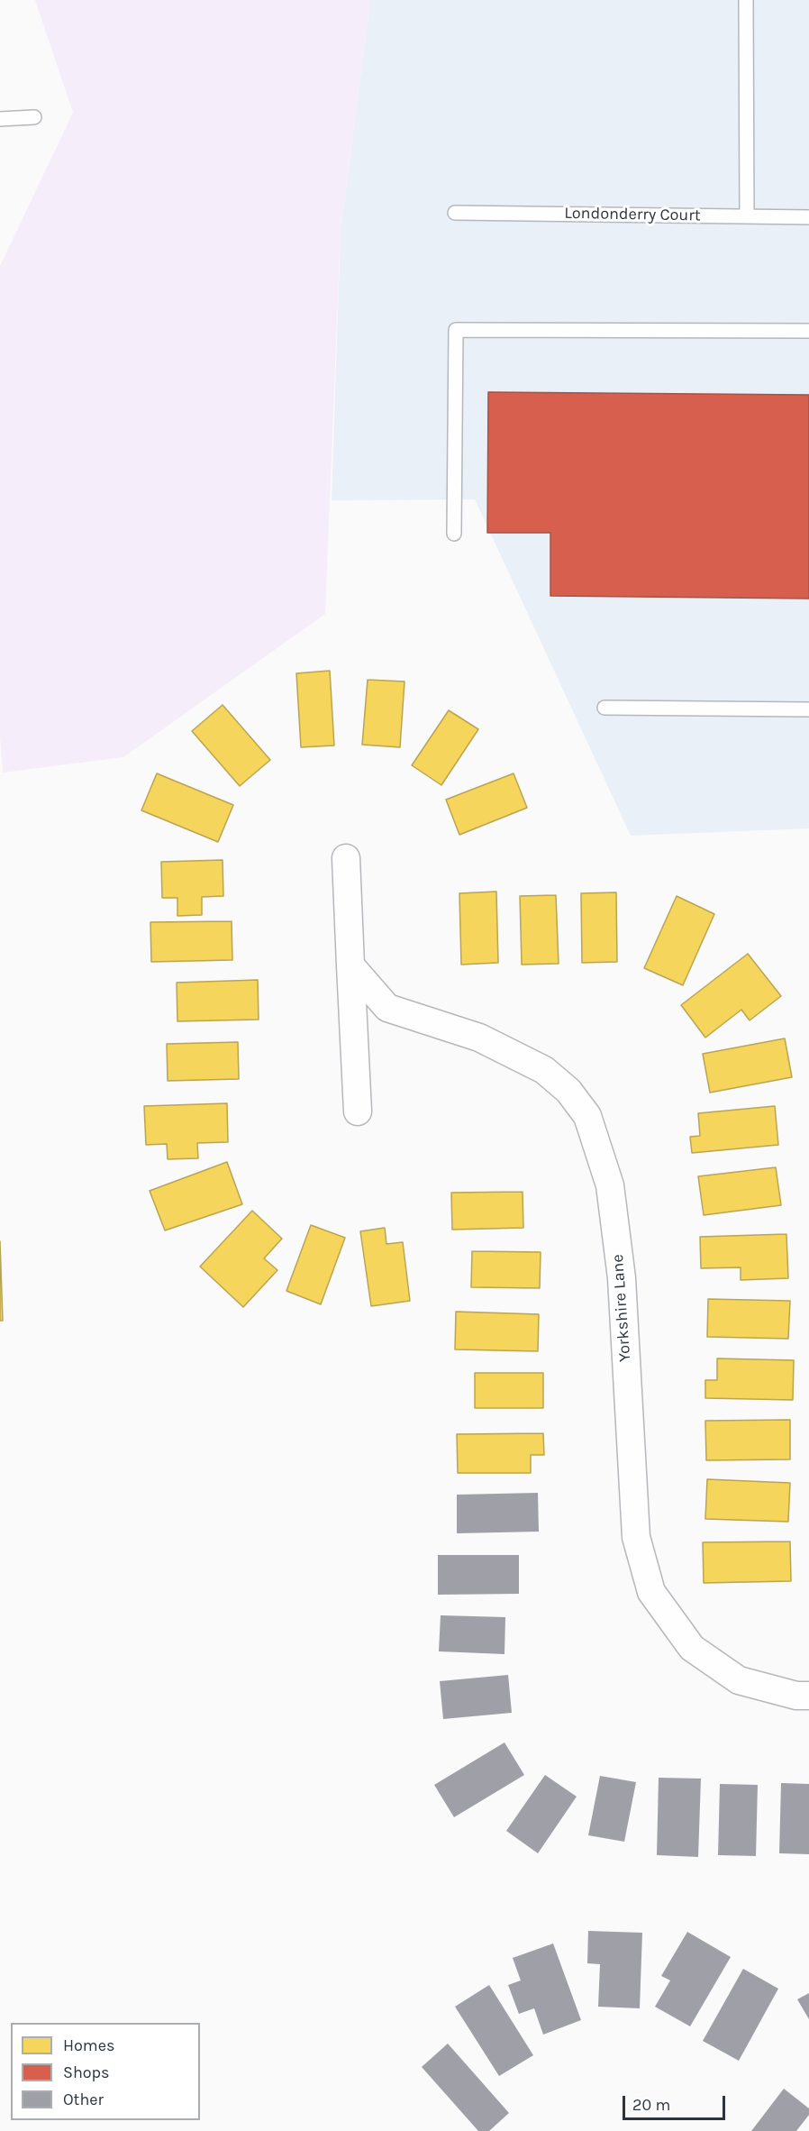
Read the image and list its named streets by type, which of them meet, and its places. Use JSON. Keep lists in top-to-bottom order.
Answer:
{
  "streets": {
    "street": ["Yorkshire Lane"],
    "lane": ["Londonderry Court"]
  },
  "legend": ["Homes", "Shops", "Other"],
  "scale_bar": "20 m"
}
